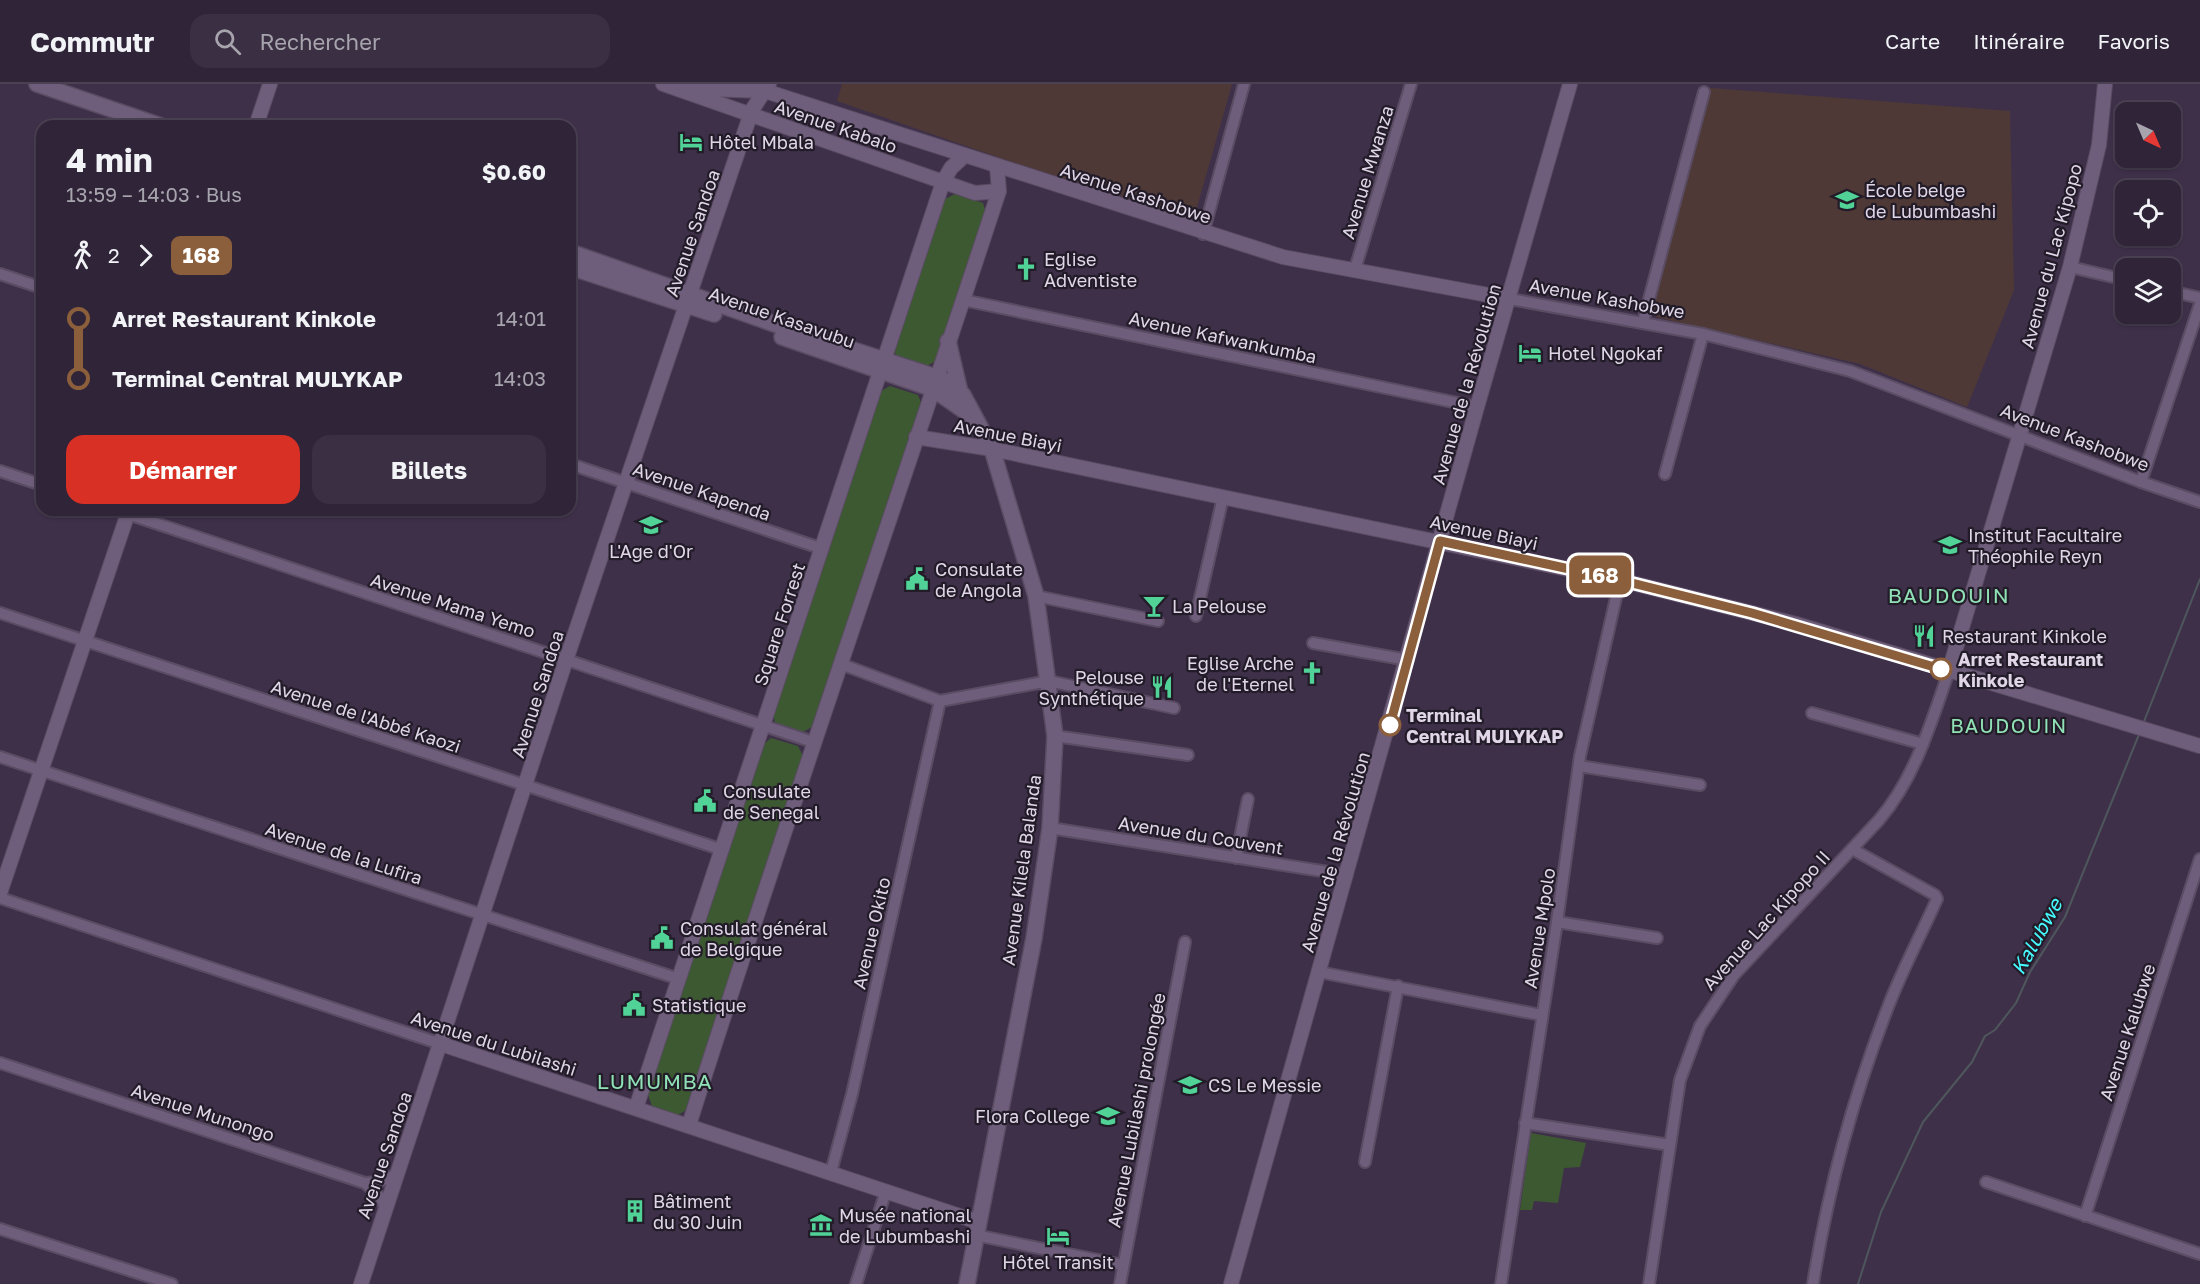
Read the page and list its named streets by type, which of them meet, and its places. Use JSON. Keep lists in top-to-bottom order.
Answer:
{
  "streets": {
    "main road": ["Avenue Kasavubu", "Avenue Kilela Balanda"],
    "street": [
      "Avenue Kabalo",
      "Avenue Mwanza",
      "Avenue Kashobwe",
      "Avenue Sandoa",
      "Avenue du Lac Kipopo",
      "Avenue Kafwankumba",
      "Avenue de la Révolution",
      "Avenue Biayi",
      "Avenue Kapenda",
      "Avenue Mama Yemo",
      "Square Forrest",
      "Avenue de l'Abbé Kaozi",
      "Avenue du Couvent",
      "Avenue de la Lufira",
      "Avenue Lac Kipopo II",
      "Avenue Mpolo",
      "Avenue Okito",
      "Avenue Kalubwe",
      "Avenue du Lubilashi",
      "Avenue Lubilashi prolongée",
      "Avenue Munongo"
    ]
  },
  "crossings": [
    ["Avenue Kabalo", "Avenue Kashobwe"],
    ["Avenue Kabalo", "Avenue Sandoa"],
    ["Avenue Kabalo", "Square Forrest"],
    ["Avenue Mwanza", "Avenue Kashobwe"],
    ["Avenue Kashobwe", "Avenue du Lac Kipopo"],
    ["Avenue Kashobwe", "Avenue de la Révolution"],
    ["Avenue Sandoa", "Avenue Kasavubu"],
    ["Avenue Sandoa", "Avenue Kapenda"],
    ["Avenue Sandoa", "Avenue Mama Yemo"],
    ["Avenue Sandoa", "Avenue de l'Abbé Kaozi"],
    ["Avenue Sandoa", "Avenue de la Lufira"],
    ["Avenue Sandoa", "Avenue du Lubilashi"],
    ["Avenue du Lac Kipopo", "Avenue Biayi"],
    ["Avenue du Lac Kipopo", "Avenue Lac Kipopo II"],
    ["Avenue Kasavubu", "Square Forrest"],
    ["Avenue Kasavubu", "Avenue Kilela Balanda"],
    ["Avenue Kafwankumba", "Avenue de la Révolution"],
    ["Avenue de la Révolution", "Avenue Biayi"],
    ["Avenue de la Révolution", "Avenue du Couvent"],
    ["Avenue Biayi", "Avenue Kilela Balanda"],
    ["Avenue Biayi", "Avenue Lac Kipopo II"],
    ["Avenue Biayi", "Avenue Mpolo"],
    ["Avenue Kapenda", "Square Forrest"],
    ["Avenue Mama Yemo", "Square Forrest"],
    ["Square Forrest", "Avenue de l'Abbé Kaozi"],
    ["Square Forrest", "Avenue de la Lufira"],
    ["Square Forrest", "Avenue du Lubilashi"],
    ["Avenue du Couvent", "Avenue Kilela Balanda"],
    ["Avenue Kilela Balanda", "Avenue du Lubilashi"],
    ["Avenue Okito", "Avenue du Lubilashi"]
  ],
  "districts": ["BAUDOUIN", "BAUDOUIN", "LUMUMBA"],
  "water": ["Kalubwe"],
  "places": {
    "hotel": ["Hôtel Mbala", "Hotel Ngokaf", "Hôtel Transit"],
    "school or university": [
      "École belge de Lubumbashi",
      "L'Age d'Or",
      "Institut Facultaire Théophile Reyn",
      "CS Le Messie",
      "Flora College"
    ],
    "church": ["Eglise Adventiste", "Eglise Arche de l'Eternel"],
    "public building": [
      "Consulate de Angola",
      "Consulate de Senegal",
      "Consulat général de Belgique",
      "Statistique"
    ],
    "bar": ["La Pelouse"],
    "restaurant": ["Restaurant Kinkole", "Pelouse Synthétique"],
    "other": ["Arret Restaurant Kinkole", "Terminal Central MULYKAP"],
    "building": ["Bâtiment du 30 Juin"],
    "museum": ["Musée national de Lubumbashi"]
  },
  "lines": ["bus line 168"],
  "north": "bottom right",
  "page": {
    "header": "Commutr",
    "search": "Rechercher",
    "nav": ["Carte", "Itinéraire", "Favoris"],
    "on_map": "168",
    "heading": ["4 min", "13:59 – 14:03 · Bus", "$0.60"],
    "legs": ["2", "168"],
    "list": [
      {
        "name": "Arret Restaurant Kinkole",
        "value": "14:01"
      },
      {
        "name": "Terminal Central MULYKAP",
        "value": "14:03"
      }
    ],
    "buttons": ["Démarrer", "Billets"]
  }
}
